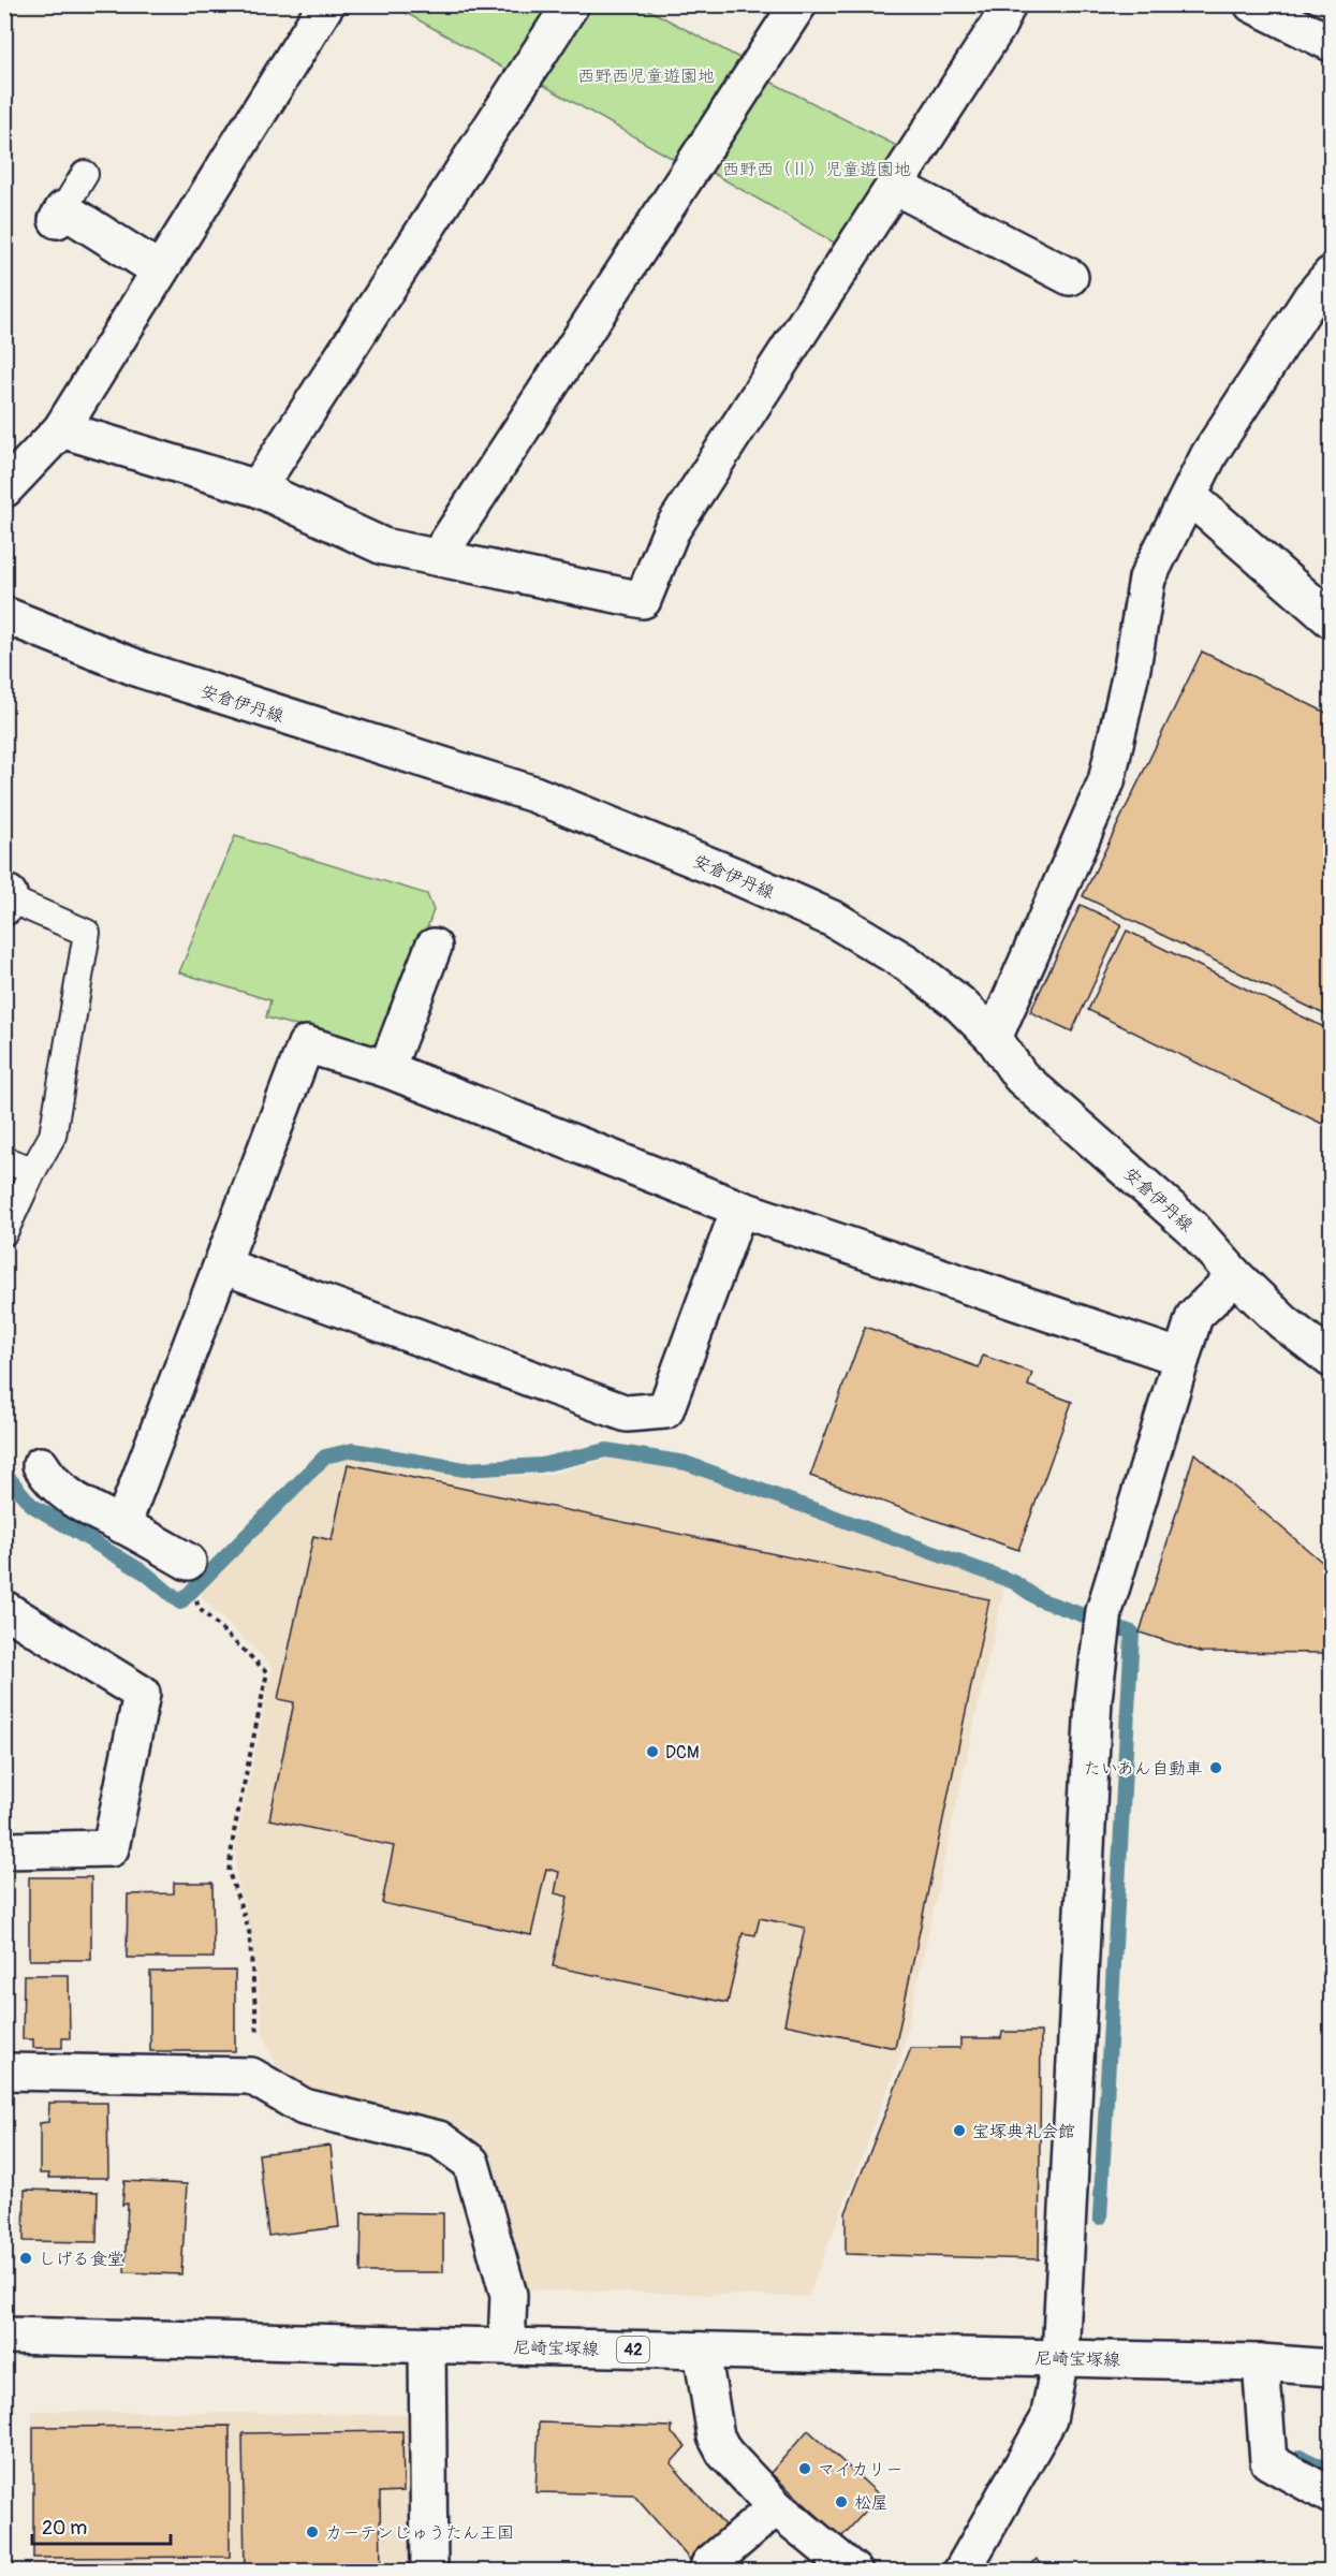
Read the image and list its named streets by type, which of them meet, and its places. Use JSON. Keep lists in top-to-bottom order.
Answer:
{
  "streets": {
    "street": ["安倉伊丹線", "尼崎宝塚線", "42"]
  },
  "parks": ["西野西児童遊園地", "西野西（Ⅱ）児童遊園地"],
  "places": [
    "DCM",
    "たいあん自動車",
    "宝塚典礼会館",
    "しげる食堂",
    "マイカリー",
    "松屋",
    "カーテンじゅうたん王国"
  ],
  "scale_bar": "20 m"
}
